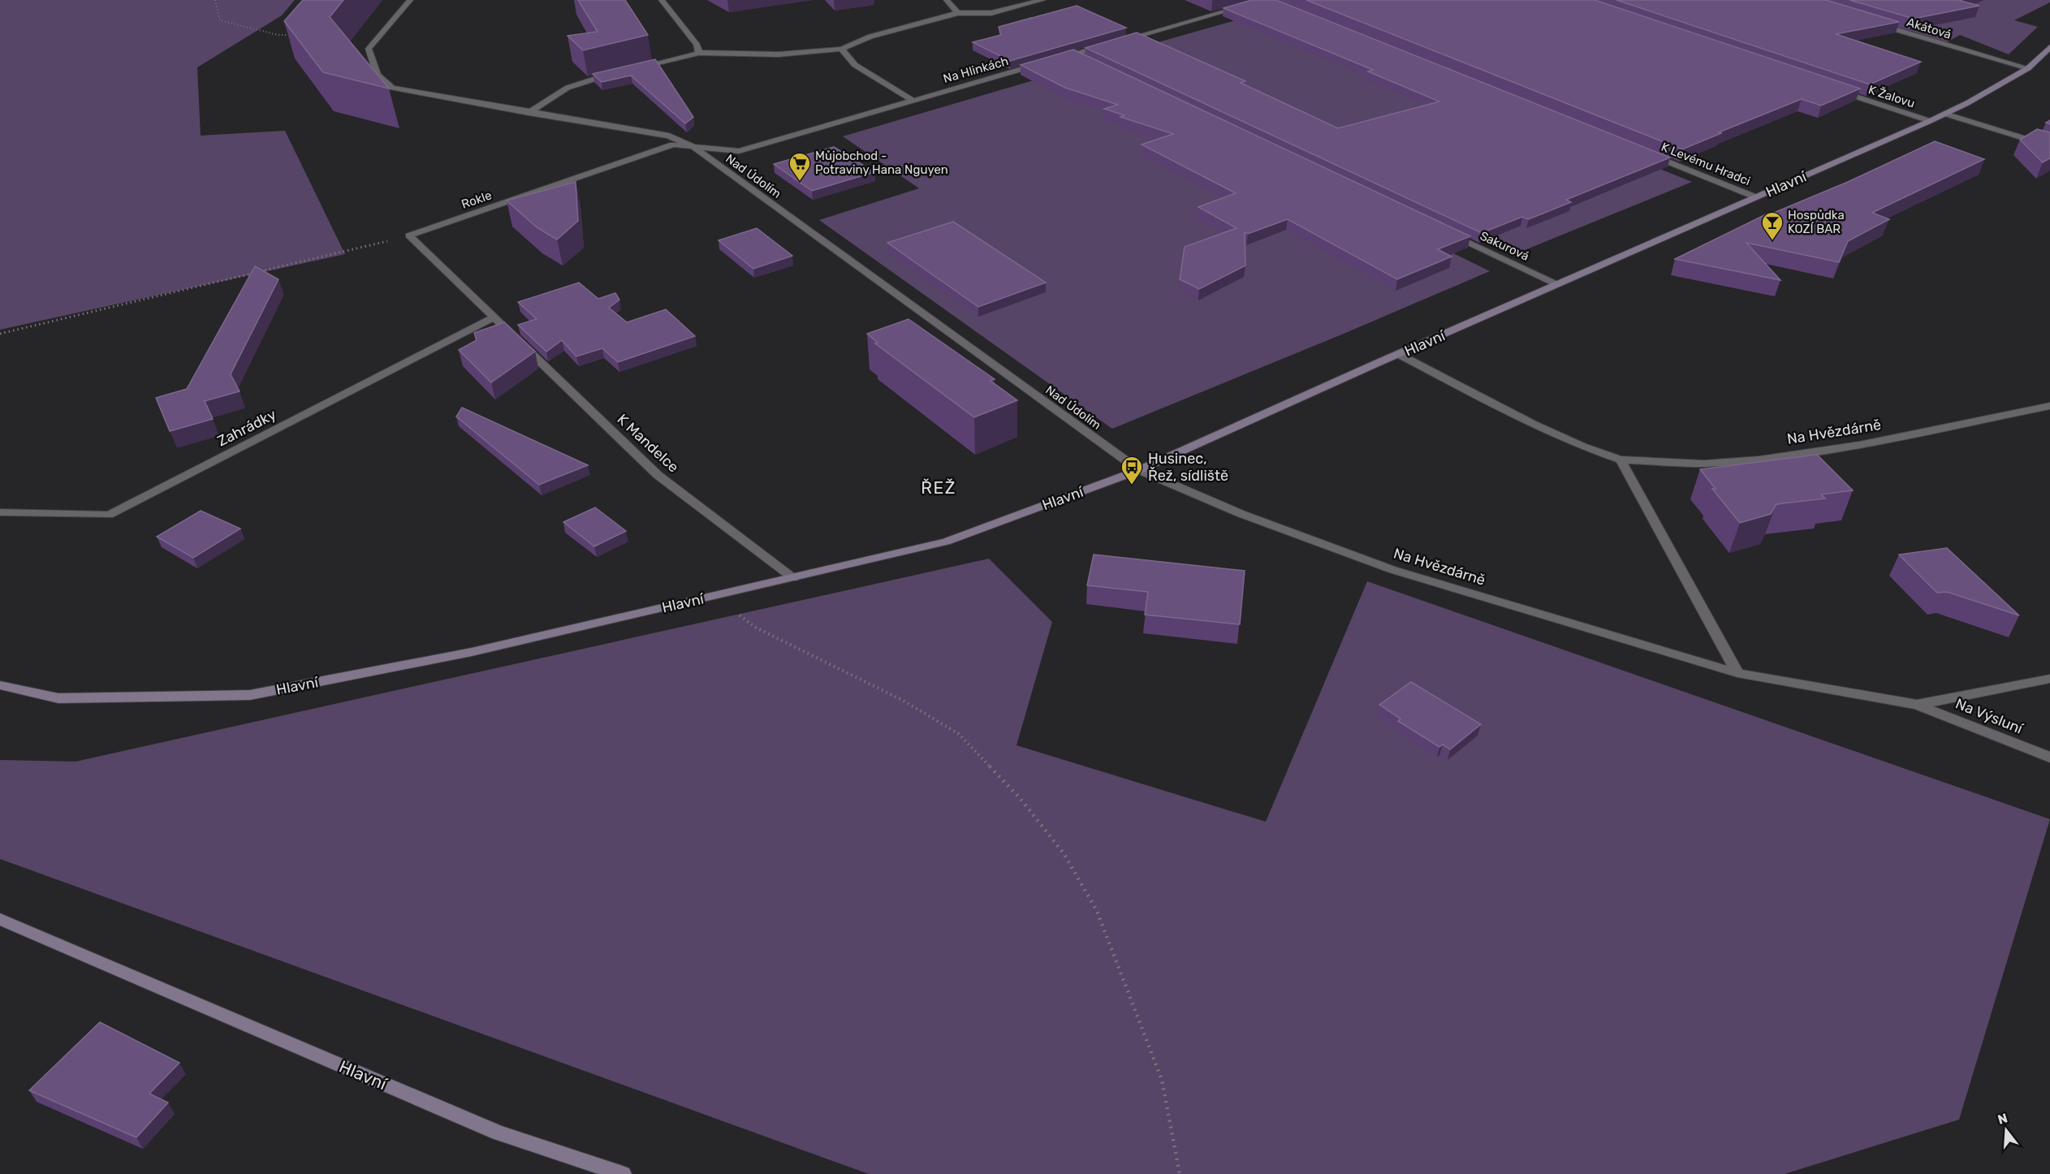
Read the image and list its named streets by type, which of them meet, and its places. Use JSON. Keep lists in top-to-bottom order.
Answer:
{
  "streets": {
    "street": [
      "Akátová",
      "Na Hlinkách",
      "K Žalovu",
      "K Levému Hradci",
      "Nad Údolím",
      "Hlavní",
      "Rokle",
      "Sakurová",
      "Zahrádky",
      "Na Hvězdárně",
      "K Mandelce",
      "Na Výsluní"
    ]
  },
  "crossings": [
    ["Akátová", "Hlavní"],
    ["Na Hlinkách", "Nad Údolím"],
    ["Na Hlinkách", "Rokle"],
    ["K Žalovu", "Hlavní"],
    ["K Levému Hradci", "Hlavní"],
    ["Nad Údolím", "Hlavní"],
    ["Nad Údolím", "Rokle"],
    ["Nad Údolím", "Na Hvězdárně"],
    ["Hlavní", "Sakurová"],
    ["Hlavní", "Na Hvězdárně"],
    ["Hlavní", "K Mandelce"],
    ["Zahrádky", "K Mandelce"],
    ["Na Hvězdárně", "Na Výsluní"]
  ],
  "districts": ["ŘEŽ"],
  "places": {
    "supermarket": ["Můjobchod - Potraviny Hana Nguyen"],
    "bar": ["Hospůdka KOZÍ BAR"],
    "bus stop": ["Husinec, Řež, sídliště"]
  },
  "north": "top"
}
